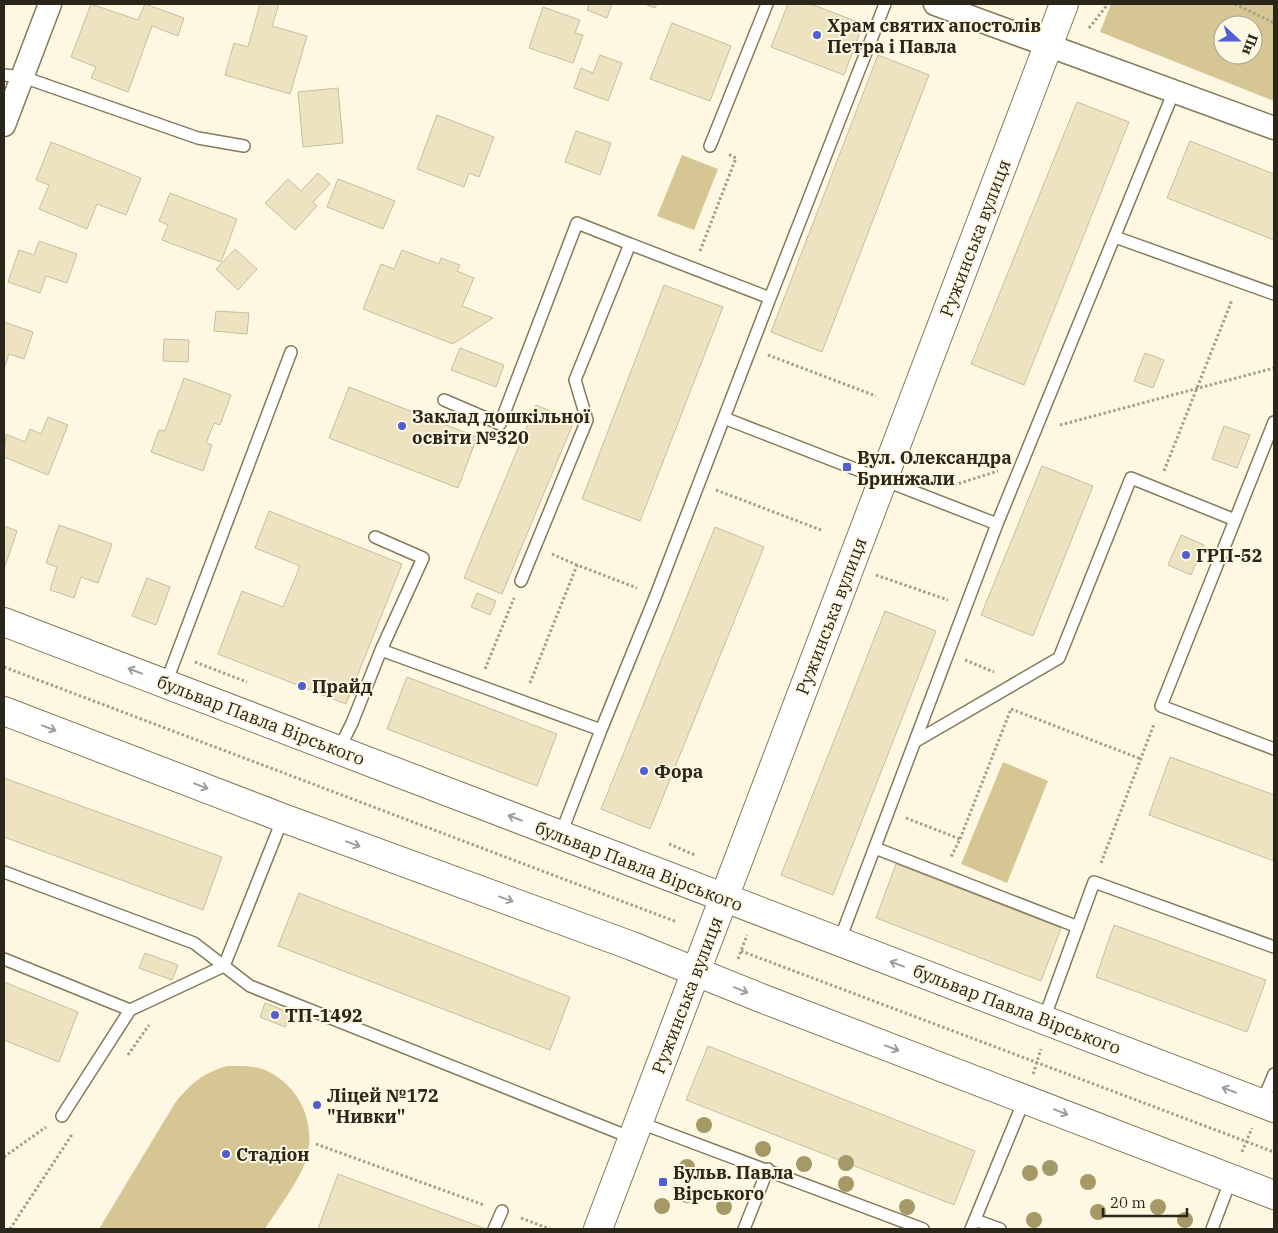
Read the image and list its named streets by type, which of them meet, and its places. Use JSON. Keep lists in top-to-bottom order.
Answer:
{
  "streets": {
    "street": ["Ружинська вулиця", "бульвар Павла Вірського"]
  },
  "crossings": [
    ["Ружинська вулиця", "бульвар Павла Вірського"]
  ],
  "places": {
    "other": [
      "Храм святих апостолів Петра і Павла",
      "Заклад дошкільної освіти №320",
      "ГРП-52",
      "Прайд",
      "Фора",
      "ТП-1492",
      "Ліцей №172 \"Нивки\"",
      "Стадіон"
    ],
    "transit": ["Вул. Олександра Бринжали", "Бульв. Павла Вірського"]
  },
  "scale_bar": "20 m",
  "north": "right"
}
